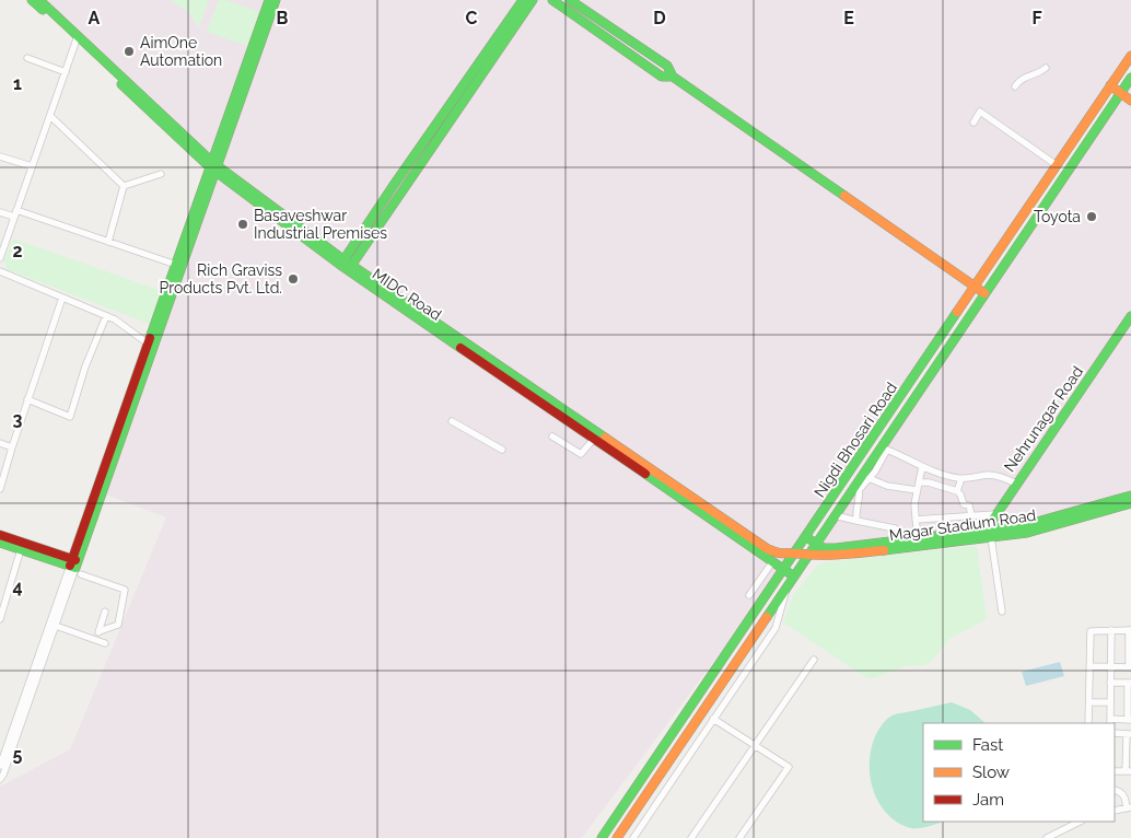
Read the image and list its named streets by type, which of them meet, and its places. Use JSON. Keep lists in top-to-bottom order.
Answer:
{
  "streets": {
    "main road": ["Nehrunagar Road", "Nigdi Bhosari Road", "Magar Stadium Road"]
  },
  "crossings": [
    ["Nehrunagar Road", "Magar Stadium Road"],
    ["Nigdi Bhosari Road", "Magar Stadium Road"]
  ],
  "places": [
    "AimOne Automation",
    "Toyota",
    "Basaveshwar Industrial Premises",
    "Rich Graviss Products Pvt. Ltd."
  ],
  "legend": ["Fast", "Slow", "Jam"],
  "grid": {
    "columns": [
      "A",
      "B",
      "C",
      "D",
      "E",
      "F"
    ],
    "rows": [
      "1",
      "2",
      "3",
      "4",
      "5"
    ]
  }
}
